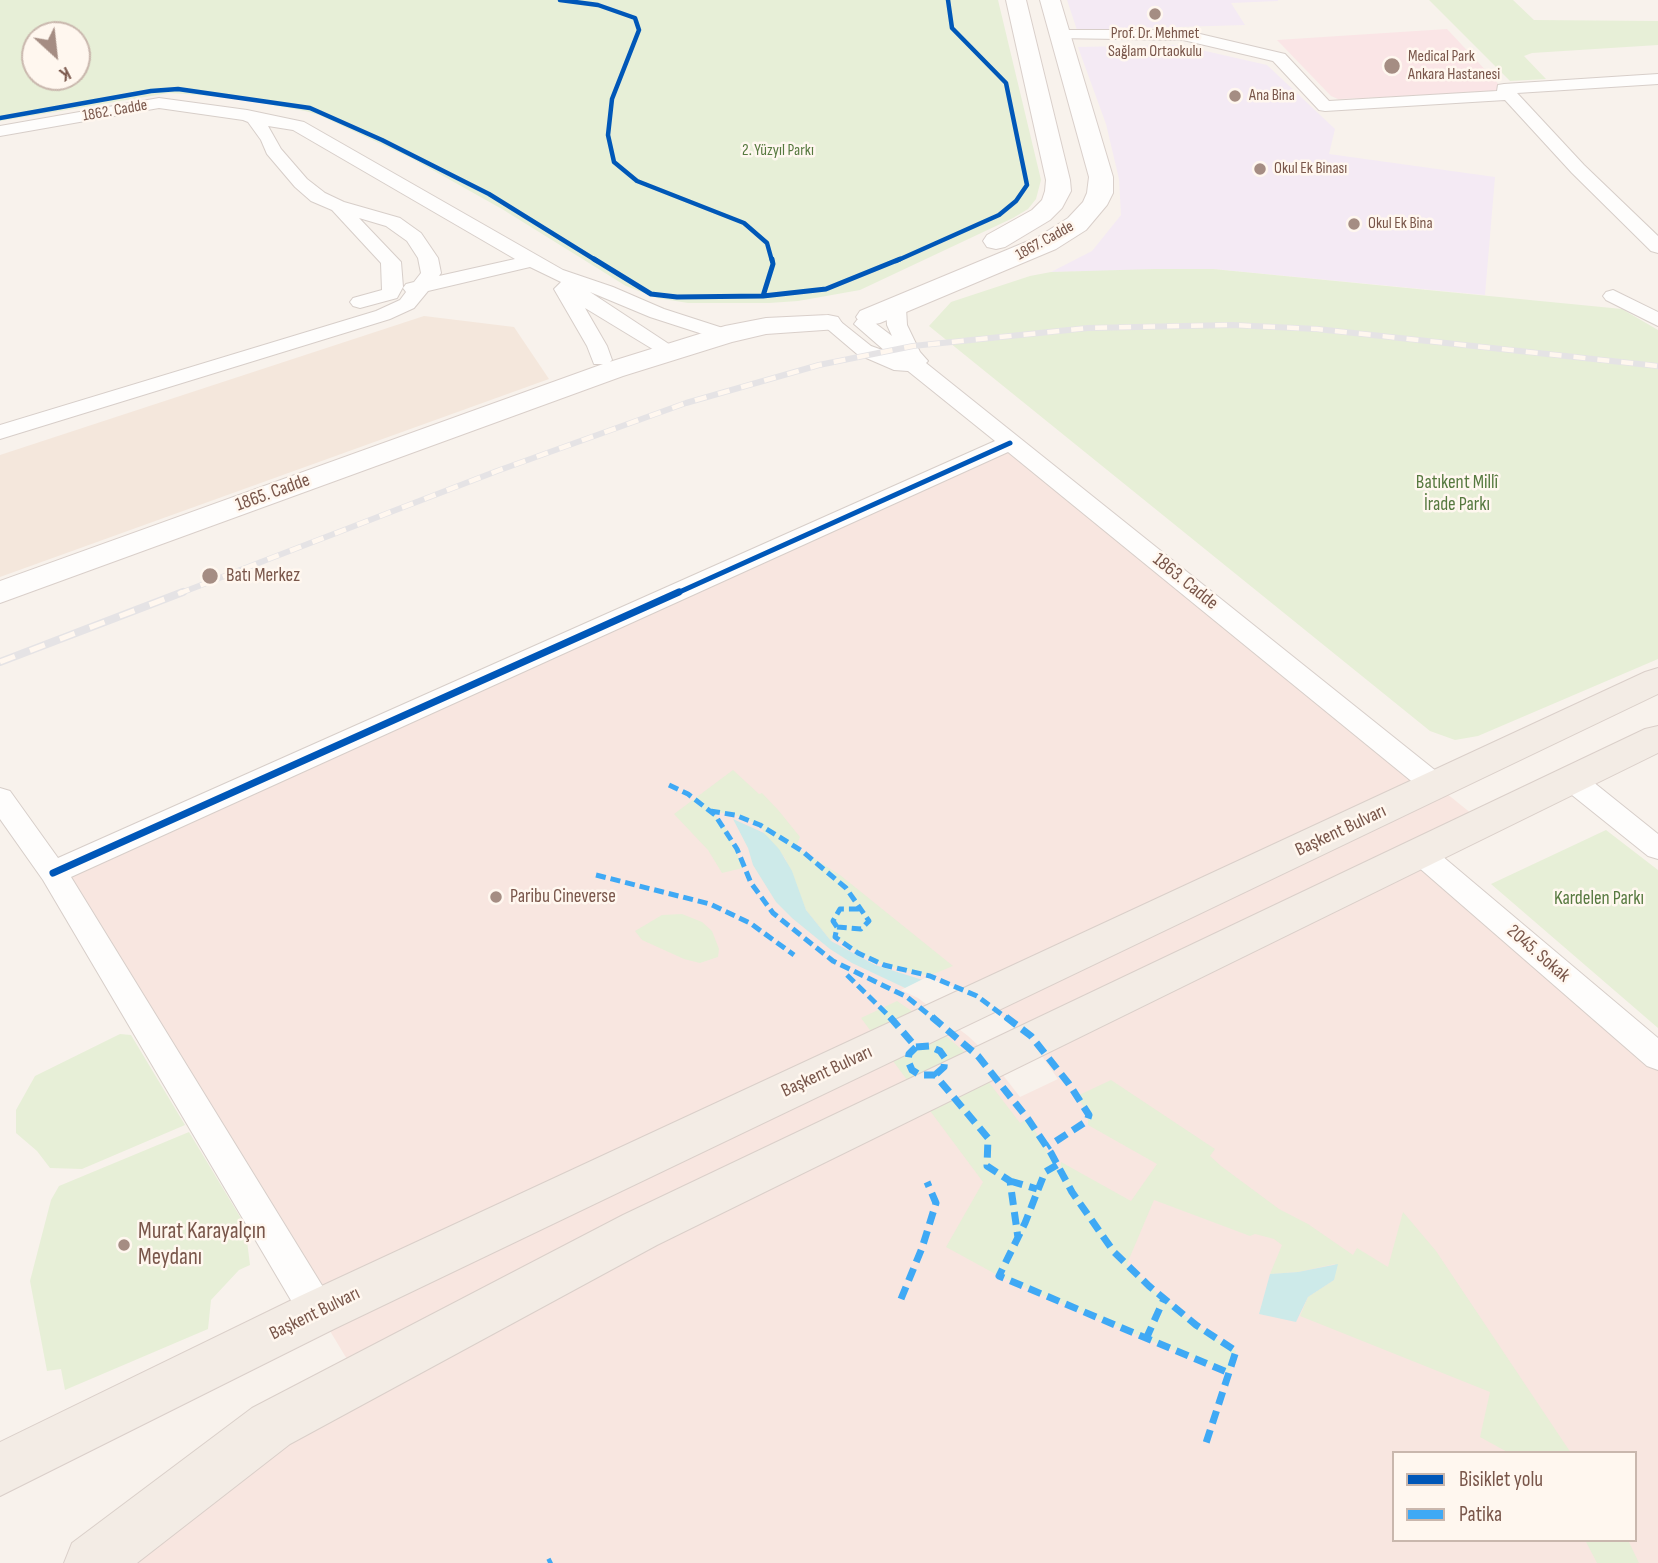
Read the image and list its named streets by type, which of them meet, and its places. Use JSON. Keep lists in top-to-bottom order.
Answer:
{
  "streets": {
    "main road": ["Başkent Bulvarı"],
    "street": [
      "1862. Cadde",
      "1867. Cadde",
      "1865. Cadde",
      "1863. Cadde",
      "2045. Sokak"
    ]
  },
  "crossings": [
    ["1867. Cadde", "1865. Cadde"],
    ["1863. Cadde", "Başkent Bulvarı"]
  ],
  "parks": ["2. Yüzyıl Parkı", "Batıkent Millî İrade Parkı", "Kardelen Parkı"],
  "places": [
    "Prof. Dr. Mehmet Sağlam Ortaokulu",
    "Medical Park Ankara Hastanesi",
    "Ana Bina",
    "Okul Ek Binası",
    "Okul Ek Bina",
    "Batı Merkez",
    "Paribu Cineverse",
    "Murat Karayalçın Meydanı"
  ],
  "legend": ["Bisiklet yolu", "Patika"],
  "north": "bottom right"
}
